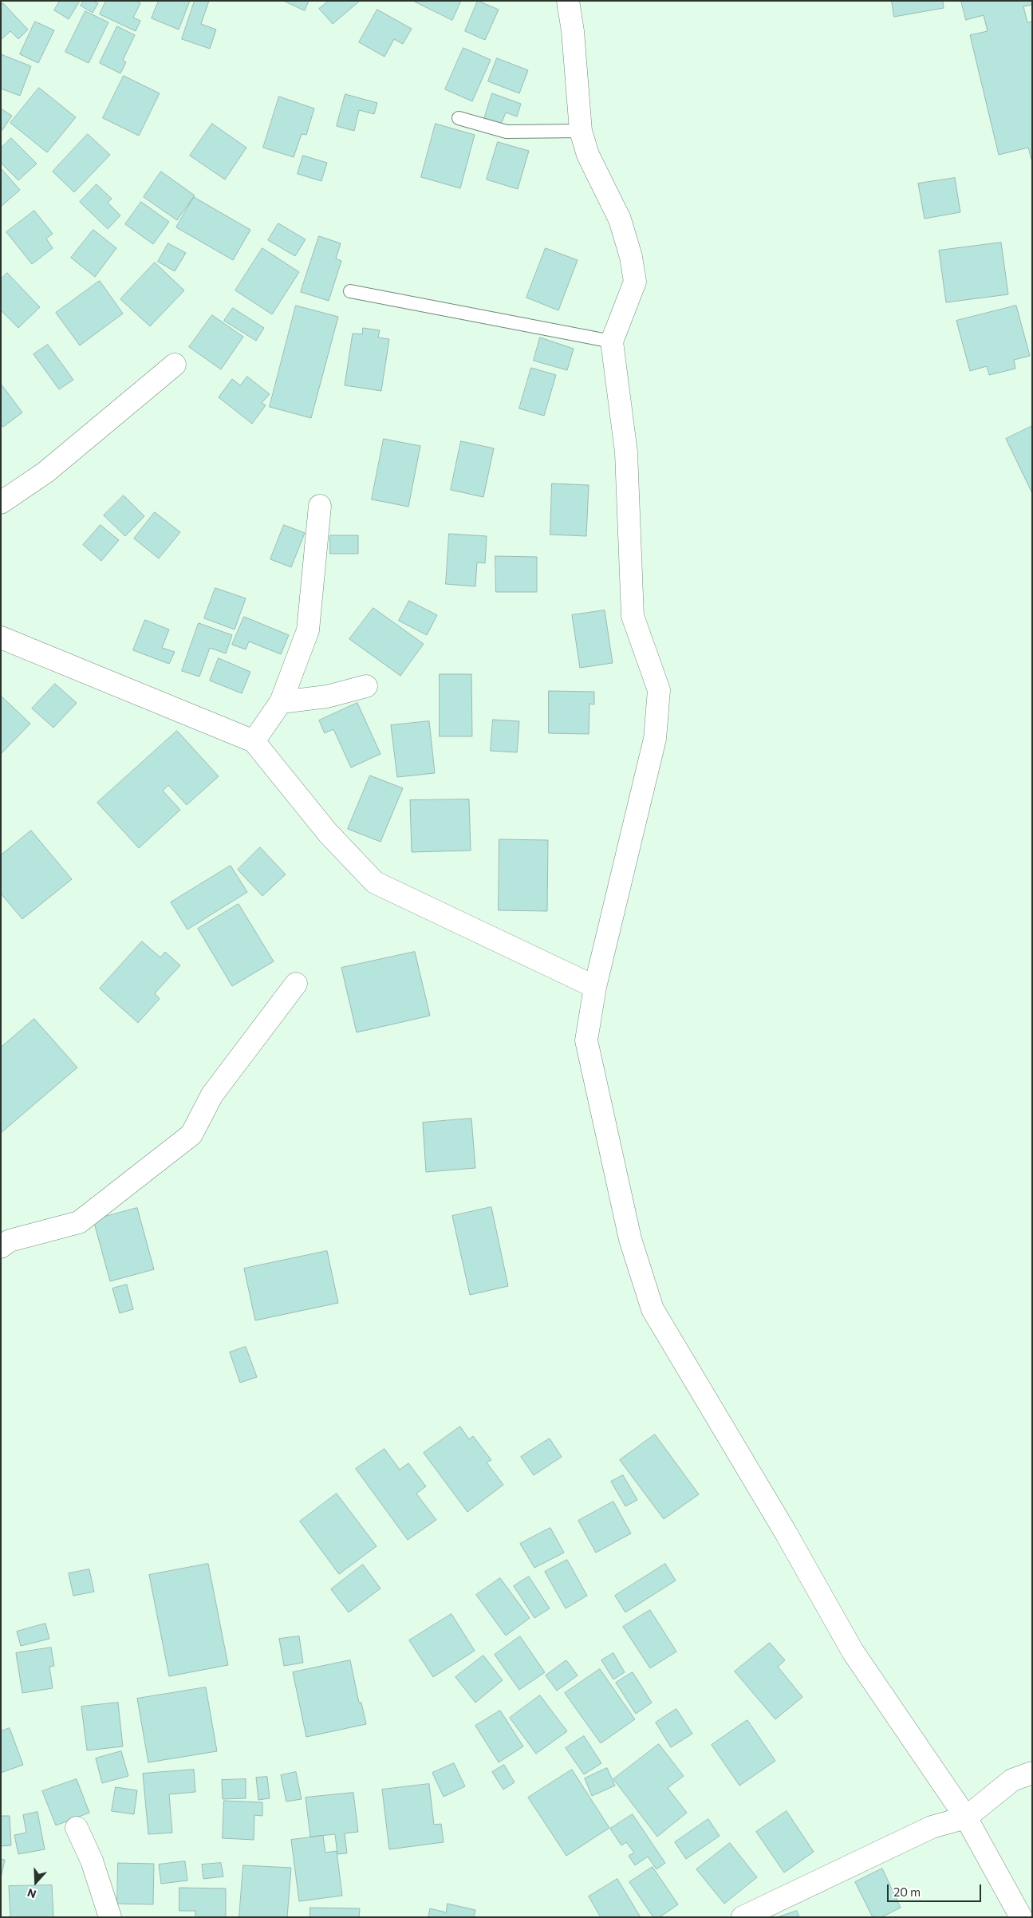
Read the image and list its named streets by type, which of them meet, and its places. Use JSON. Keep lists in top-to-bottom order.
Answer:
{
  "scale_bar": "20 m",
  "north": "bottom"
}
